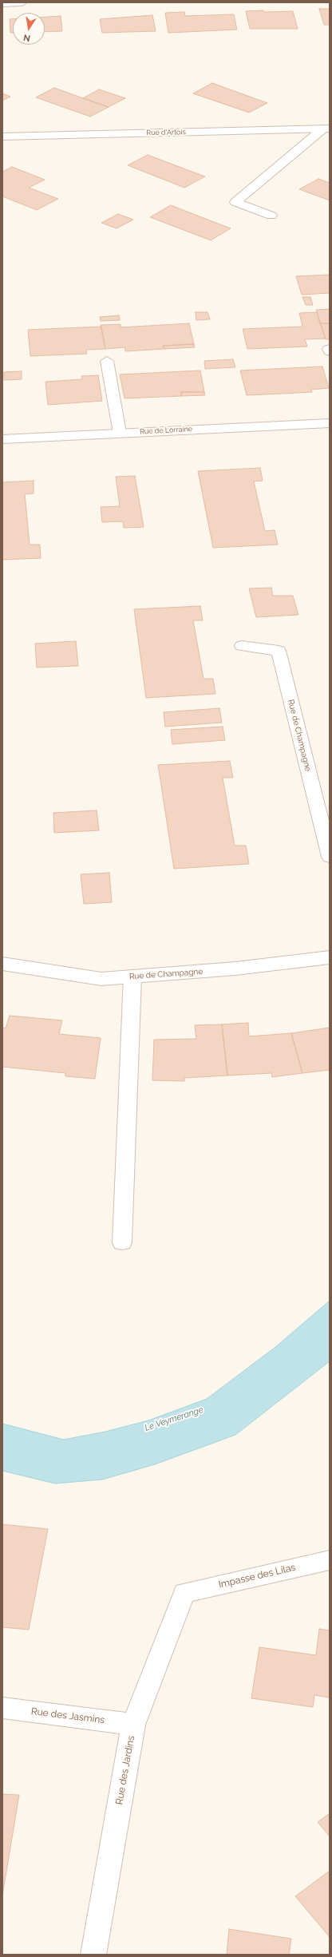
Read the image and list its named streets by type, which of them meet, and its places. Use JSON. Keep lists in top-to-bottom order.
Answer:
{
  "streets": {
    "street": [
      "Rue d'Artois",
      "Rue de Lorraine",
      "Rue de Champagne",
      "Impasse des Lilas",
      "Rue des Jasmins",
      "Rue des Jardins"
    ]
  },
  "crossings": [
    ["Impasse des Lilas", "Rue des Jardins"],
    ["Rue des Jasmins", "Rue des Jardins"]
  ],
  "water": ["Le Veymerange"],
  "north": "bottom"
}
